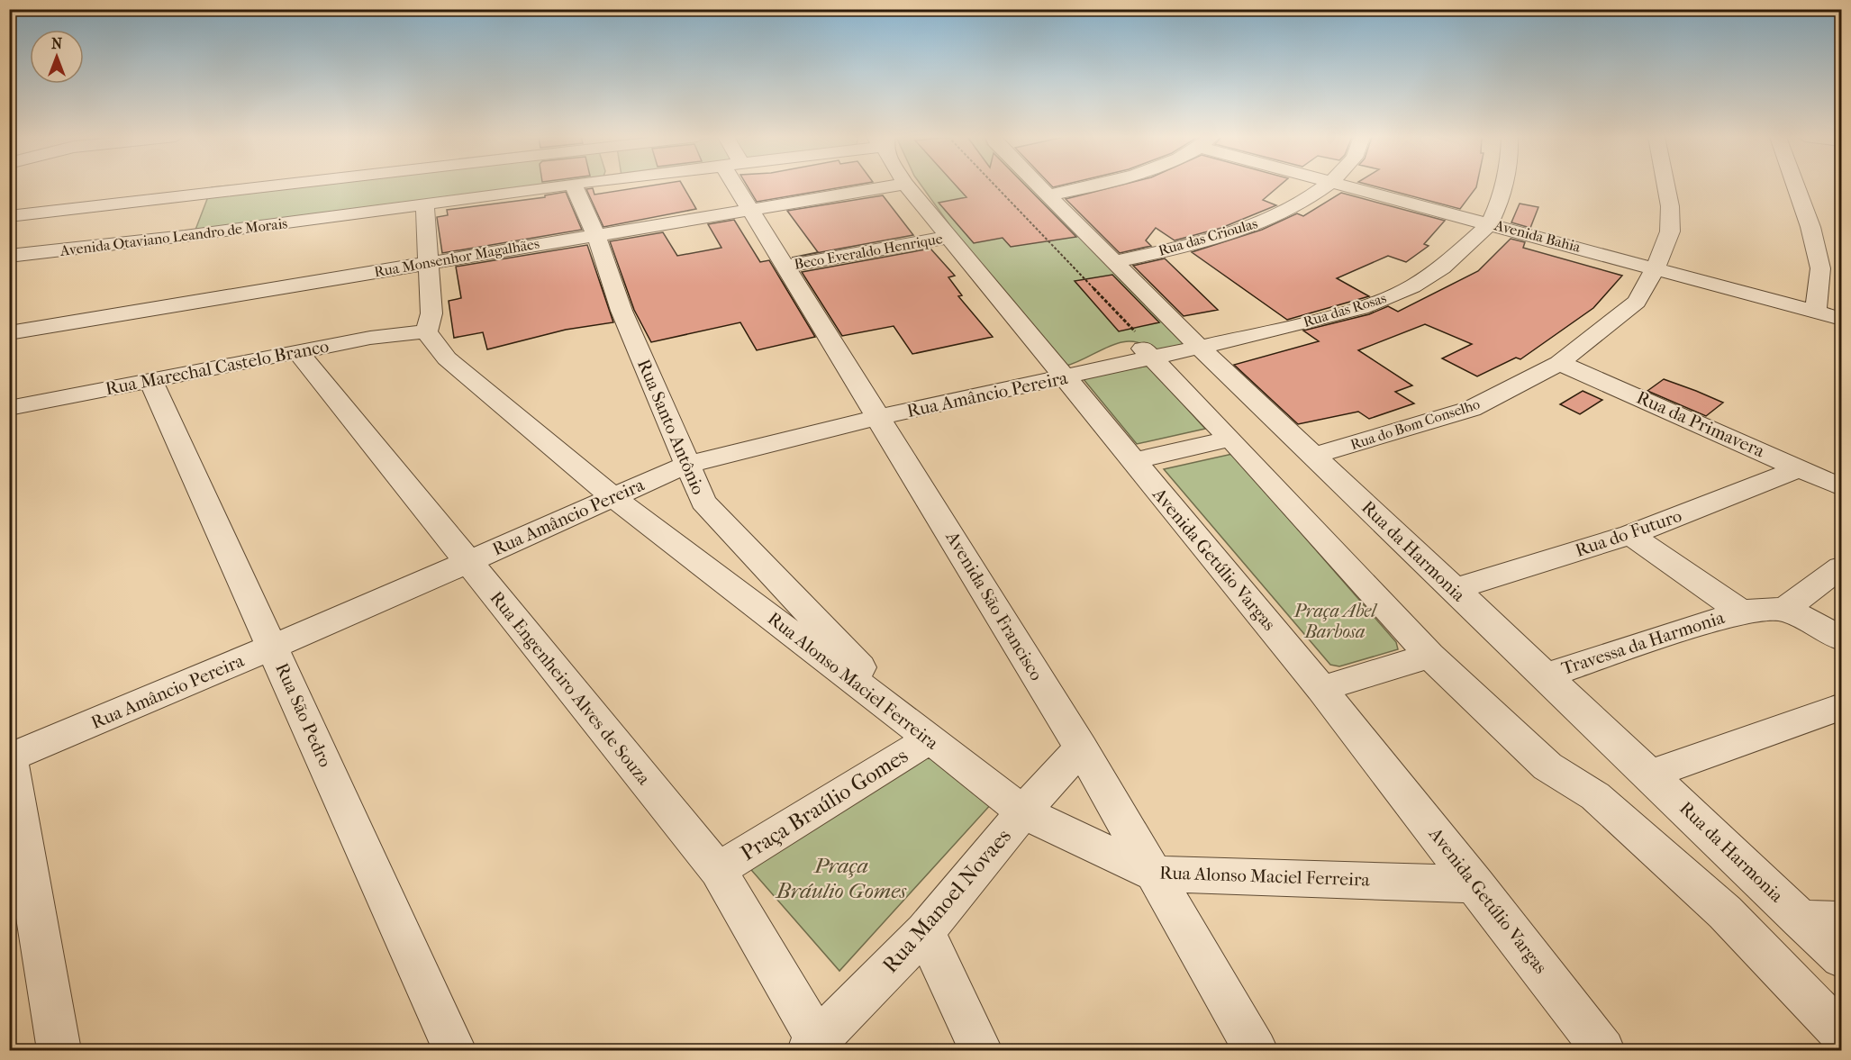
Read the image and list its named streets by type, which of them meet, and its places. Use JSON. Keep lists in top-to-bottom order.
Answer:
{
  "streets": {
    "street": [
      "Avenida Bahia",
      "Avenida Otaviano Leandro de Morais",
      "Rua das Crioulas",
      "Beco Everaldo Henrique",
      "Rua Monsenhor Magalhães",
      "Rua das Rosas",
      "Rua Marechal Castelo Branco",
      "Rua Amâncio Pereira",
      "Rua do Bom Conselho",
      "Rua da Primavera",
      "Rua Santo Antônio",
      "Rua do Futuro",
      "Rua da Harmonia",
      "Avenida Getúlio Vargas",
      "Avenida São Francisco",
      "Travessa da Harmonia",
      "Rua Alonso Maciel Ferreira",
      "Rua Engenheiro Alves de Souza",
      "Rua São Pedro",
      "Praça Braúlio Gomes",
      "Rua Manoel Novaes"
    ]
  },
  "crossings": [
    ["Avenida Bahia", "Rua das Rosas"],
    ["Avenida Bahia", "Rua do Bom Conselho"],
    ["Rua das Crioulas", "Rua da Harmonia"],
    ["Beco Everaldo Henrique", "Avenida Getúlio Vargas"],
    ["Beco Everaldo Henrique", "Avenida São Francisco"],
    ["Rua Monsenhor Magalhães", "Rua Santo Antônio"],
    ["Rua Monsenhor Magalhães", "Avenida São Francisco"],
    ["Rua das Rosas", "Rua Amâncio Pereira"],
    ["Rua das Rosas", "Rua da Harmonia"],
    ["Rua Marechal Castelo Branco", "Rua Alonso Maciel Ferreira"],
    ["Rua Marechal Castelo Branco", "Rua Engenheiro Alves de Souza"],
    ["Rua Marechal Castelo Branco", "Rua São Pedro"],
    ["Rua Amâncio Pereira", "Rua Santo Antônio"],
    ["Rua Amâncio Pereira", "Avenida Getúlio Vargas"],
    ["Rua Amâncio Pereira", "Avenida São Francisco"],
    ["Rua Amâncio Pereira", "Rua Alonso Maciel Ferreira"],
    ["Rua Amâncio Pereira", "Rua Engenheiro Alves de Souza"],
    ["Rua Amâncio Pereira", "Rua São Pedro"],
    ["Rua do Bom Conselho", "Rua da Primavera"],
    ["Rua do Bom Conselho", "Rua da Harmonia"],
    ["Rua da Primavera", "Rua do Futuro"],
    ["Rua Santo Antônio", "Rua Alonso Maciel Ferreira"],
    ["Rua Santo Antônio", "Praça Braúlio Gomes"],
    ["Rua do Futuro", "Rua da Harmonia"],
    ["Rua da Harmonia", "Travessa da Harmonia"],
    ["Avenida Getúlio Vargas", "Rua Alonso Maciel Ferreira"],
    ["Avenida São Francisco", "Rua Alonso Maciel Ferreira"],
    ["Avenida São Francisco", "Rua Manoel Novaes"],
    ["Rua Alonso Maciel Ferreira", "Praça Braúlio Gomes"],
    ["Rua Alonso Maciel Ferreira", "Rua Manoel Novaes"],
    ["Rua Engenheiro Alves de Souza", "Praça Braúlio Gomes"],
    ["Rua Engenheiro Alves de Souza", "Rua Manoel Novaes"]
  ],
  "parks": ["Praça Abel Barbosa", "Praça Bráulio Gomes"],
  "north": "top"
}
